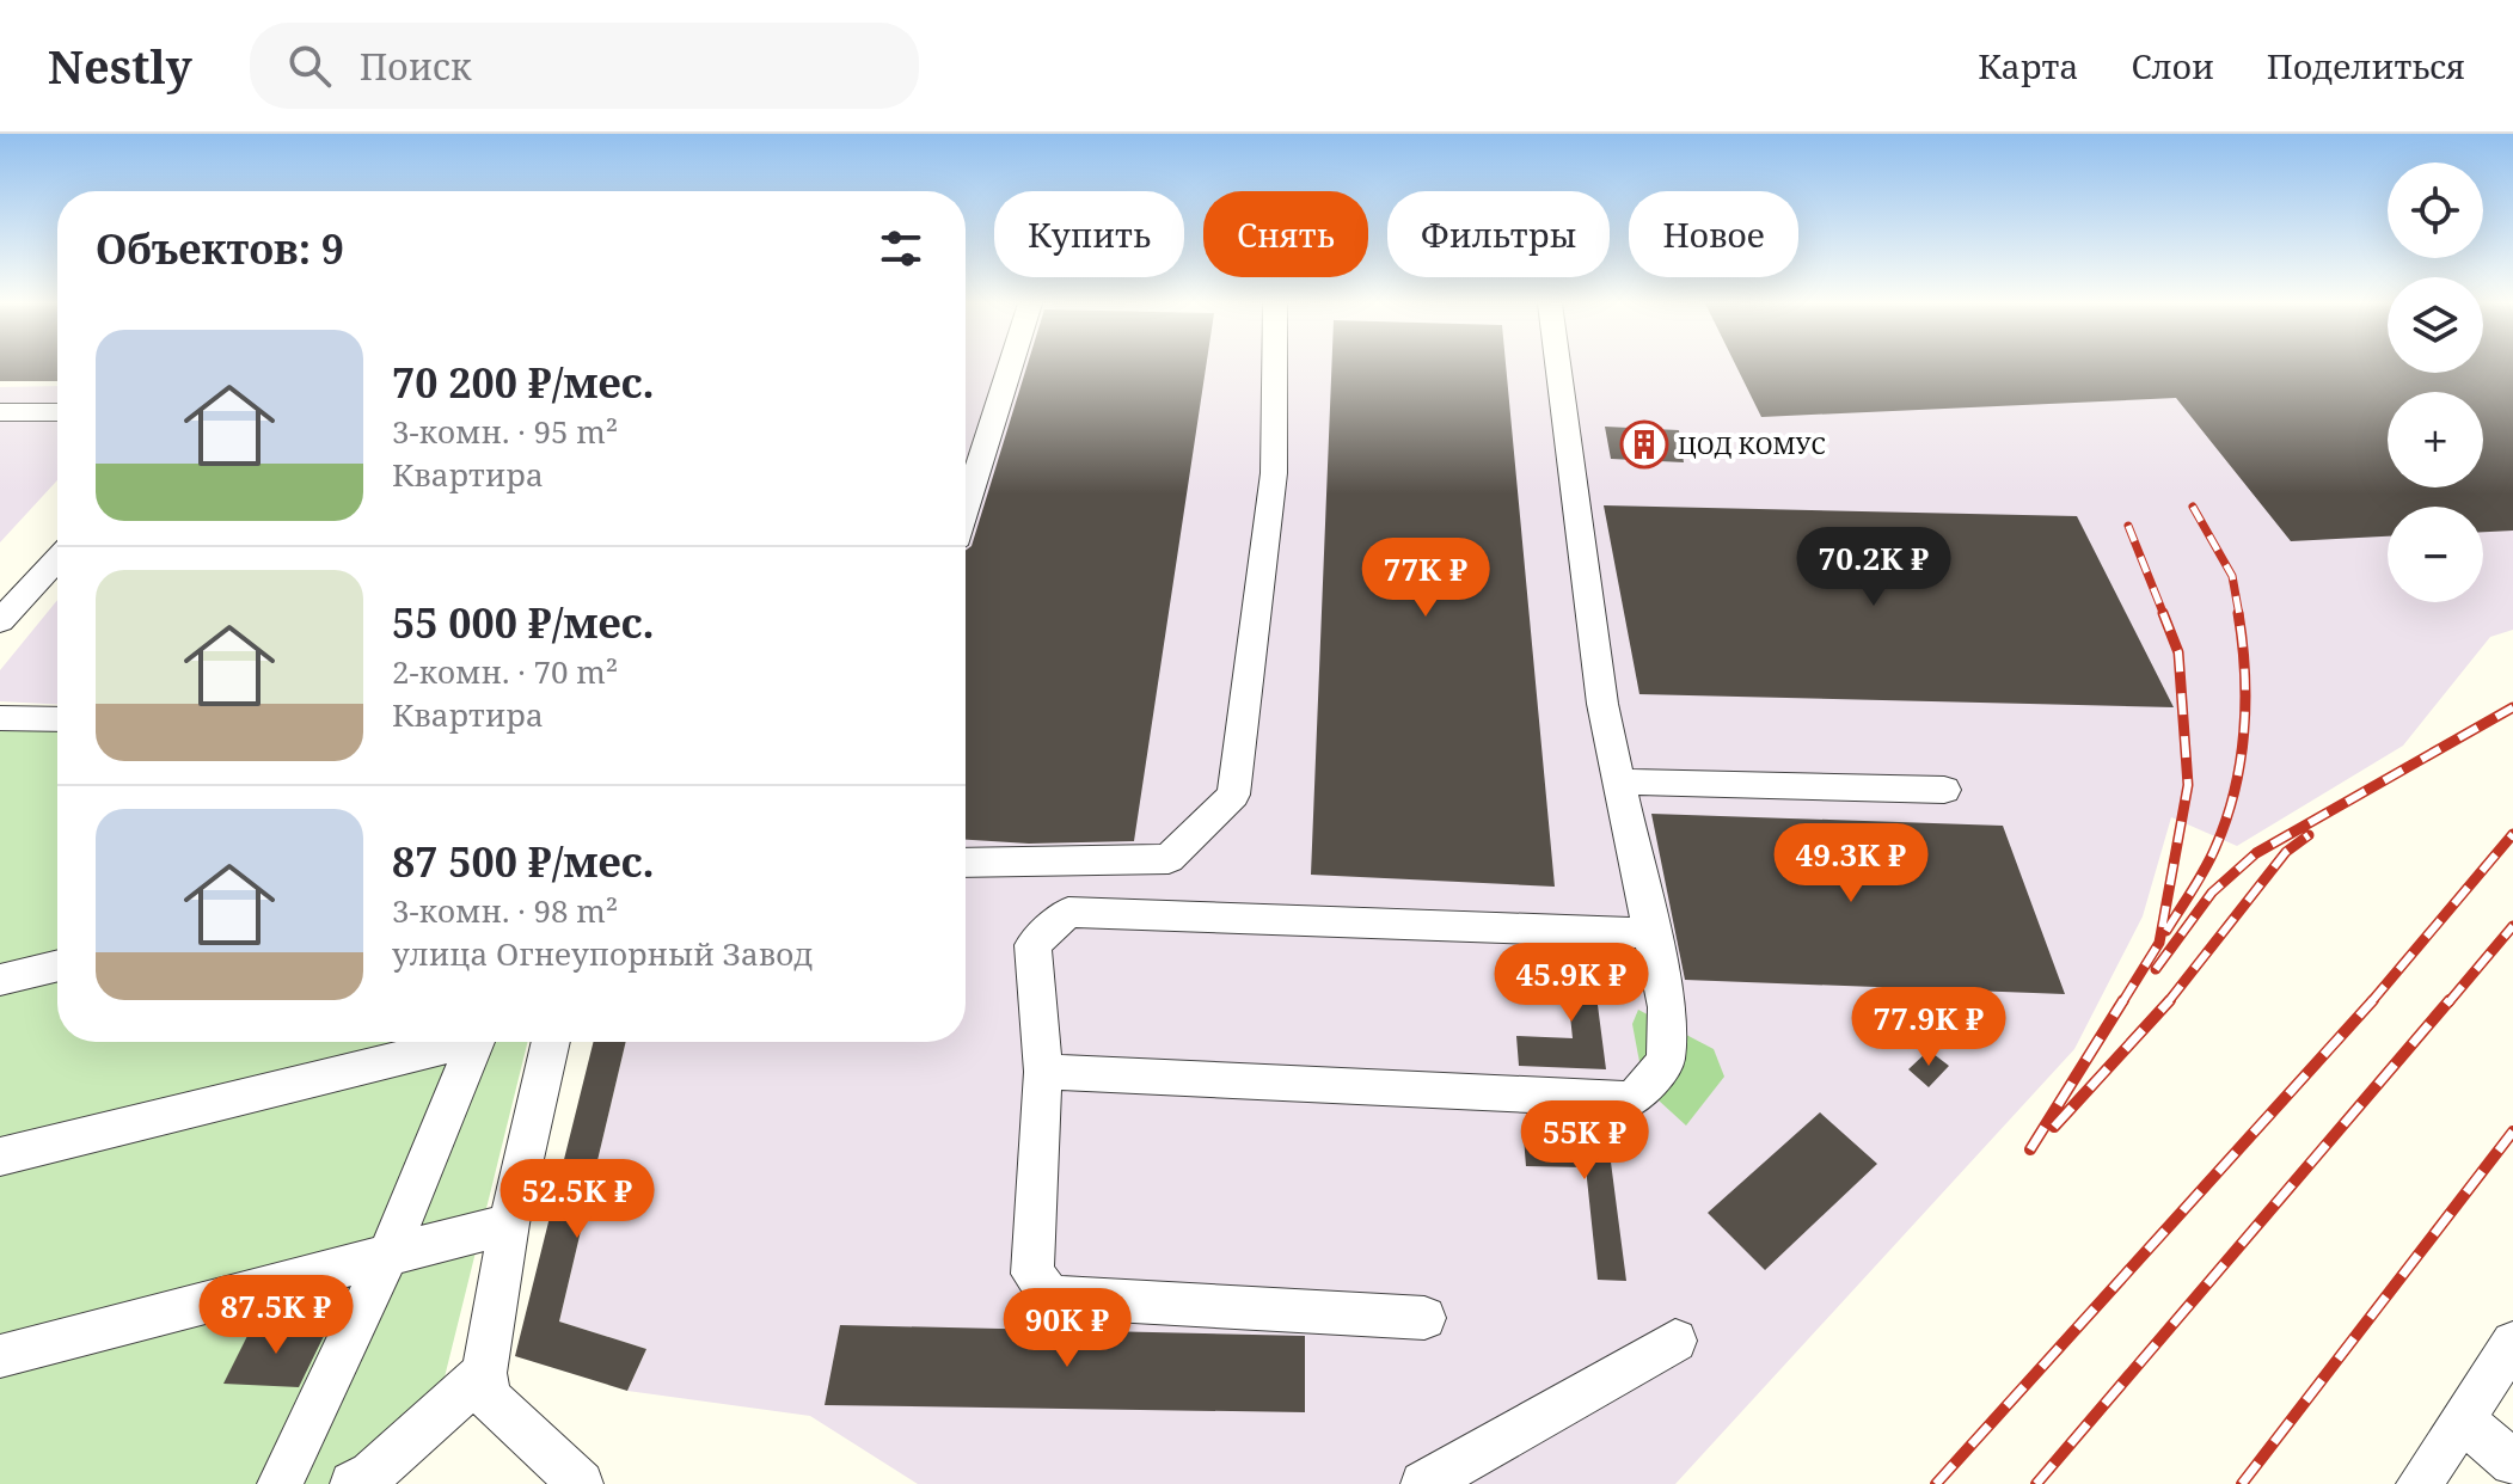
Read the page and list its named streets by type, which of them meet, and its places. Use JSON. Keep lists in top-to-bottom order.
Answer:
{
  "places": {
    "building": ["ЦОД КОМУС"]
  },
  "page": {
    "header": "Nestly",
    "search": "Поиск",
    "nav": ["Карта", "Слои", "Поделиться"],
    "map_buttons": ["+", "−"],
    "chip": [
      "Купить",
      "Снять",
      "Фильтры",
      "Новое"
    ],
    "heading": "Объектов: 9",
    "list": [
      {
        "name": "70 200 ₽/мес.",
        "note": "3-комн. · 95 m² · Квартира"
      },
      {
        "name": "55 000 ₽/мес.",
        "note": "2-комн. · 70 m² · Квартира"
      },
      {
        "name": "87 500 ₽/мес.",
        "note": "3-комн. · 98 m² · улица Огнеупорный Завод"
      }
    ],
    "price": [
      "70.2K ₽",
      "77K ₽",
      "49.3K ₽",
      "45.9K ₽",
      "77.9K ₽",
      "55K ₽",
      "52.5K ₽",
      "87.5K ₽",
      "90K ₽"
    ]
  }
}
